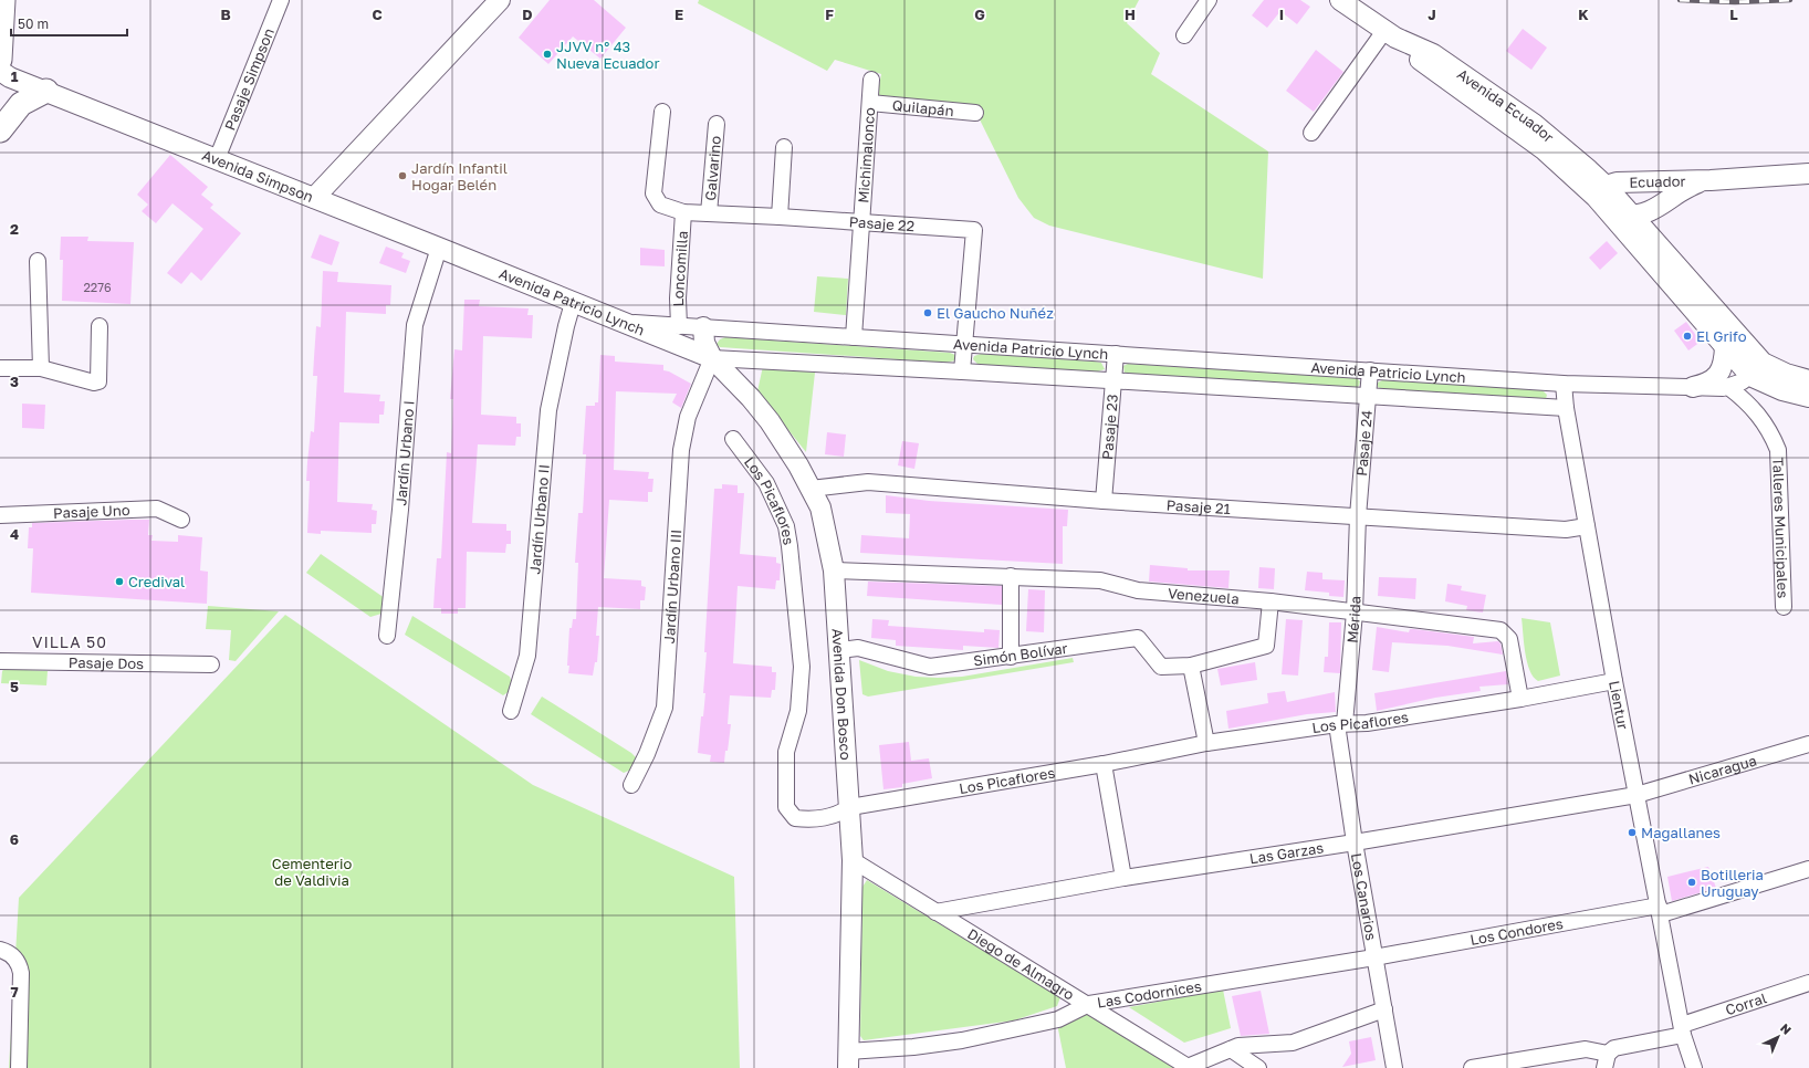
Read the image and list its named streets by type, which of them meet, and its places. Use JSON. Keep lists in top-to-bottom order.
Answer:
{
  "streets": {
    "main road": [
      "Avenida Ecuador",
      "Avenida Simpson",
      "Ecuador",
      "Avenida Patricio Lynch",
      "Avenida Don Bosco"
    ],
    "street": [
      "Pasaje Simpson",
      "Quilapán",
      "Michimalonco",
      "Galvarino",
      "Pasaje 22",
      "Loncomilla",
      "Pasaje 23",
      "Pasaje 24",
      "Jardín Urbano I",
      "Los Picaflores",
      "Pasaje 21",
      "Pasaje Uno",
      "Jardín Urbano II",
      "Talleres Municipales",
      "Jardín Urbano III",
      "Venezuela",
      "Mérida",
      "Simón Bolívar",
      "Pasaje Dos",
      "Lientur",
      "Nicaragua",
      "Las Garzas",
      "Los Canarios",
      "Los Condores",
      "Diego de Almagro",
      "Las Codornices",
      "Corral"
    ]
  },
  "crossings": [
    ["Pasaje Simpson", "Avenida Simpson"],
    ["Avenida Ecuador", "Ecuador"],
    ["Quilapán", "Michimalonco"],
    ["Michimalonco", "Pasaje 22"],
    ["Michimalonco", "Avenida Patricio Lynch"],
    ["Galvarino", "Pasaje 22"],
    ["Avenida Simpson", "Avenida Patricio Lynch"],
    ["Pasaje 22", "Loncomilla"],
    ["Pasaje 22", "Avenida Patricio Lynch"],
    ["Loncomilla", "Avenida Patricio Lynch"],
    ["Avenida Patricio Lynch", "Pasaje 23"],
    ["Avenida Patricio Lynch", "Pasaje 24"],
    ["Avenida Patricio Lynch", "Jardín Urbano I"],
    ["Avenida Patricio Lynch", "Jardín Urbano II"],
    ["Avenida Patricio Lynch", "Talleres Municipales"],
    ["Avenida Patricio Lynch", "Jardín Urbano III"],
    ["Avenida Patricio Lynch", "Avenida Don Bosco"],
    ["Avenida Patricio Lynch", "Lientur"],
    ["Pasaje 23", "Pasaje 21"],
    ["Pasaje 24", "Pasaje 21"],
    ["Pasaje 24", "Mérida"],
    ["Los Picaflores", "Venezuela"],
    ["Los Picaflores", "Mérida"],
    ["Los Picaflores", "Avenida Don Bosco"],
    ["Los Picaflores", "Lientur"],
    ["Los Picaflores", "Los Canarios"],
    ["Pasaje 21", "Mérida"],
    ["Pasaje 21", "Avenida Don Bosco"],
    ["Pasaje 21", "Lientur"],
    ["Jardín Urbano III", "Avenida Don Bosco"],
    ["Venezuela", "Mérida"],
    ["Venezuela", "Simón Bolívar"],
    ["Venezuela", "Avenida Don Bosco"],
    ["Mérida", "Los Canarios"],
    ["Simón Bolívar", "Avenida Don Bosco"],
    ["Avenida Don Bosco", "Diego de Almagro"],
    ["Avenida Don Bosco", "Las Codornices"],
    ["Lientur", "Nicaragua"],
    ["Lientur", "Las Garzas"],
    ["Lientur", "Los Condores"],
    ["Lientur", "Corral"],
    ["Nicaragua", "Las Garzas"],
    ["Las Garzas", "Los Canarios"],
    ["Las Garzas", "Diego de Almagro"],
    ["Los Canarios", "Los Condores"],
    ["Los Canarios", "Las Codornices"],
    ["Los Condores", "Las Codornices"],
    ["Diego de Almagro", "Las Codornices"]
  ],
  "districts": ["VILLA 50"],
  "parks": ["Cementerio de Valdivia"],
  "places": [
    "JJVV n° 43 Nueva Ecuador",
    "Jardín Infantil Hogar Belén",
    "El Gaucho Nuñéz",
    "El Grifo",
    "Credival",
    "Magallanes",
    "Botilleria Uruguay"
  ],
  "house_numbers": ["2276"],
  "scale_bar": "50 m",
  "north": "top right",
  "grid": {
    "columns": [
      "B",
      "C",
      "D",
      "E",
      "F",
      "G",
      "H",
      "I",
      "J",
      "K",
      "L"
    ],
    "rows": [
      "1",
      "2",
      "3",
      "4",
      "5",
      "6",
      "7"
    ]
  }
}
